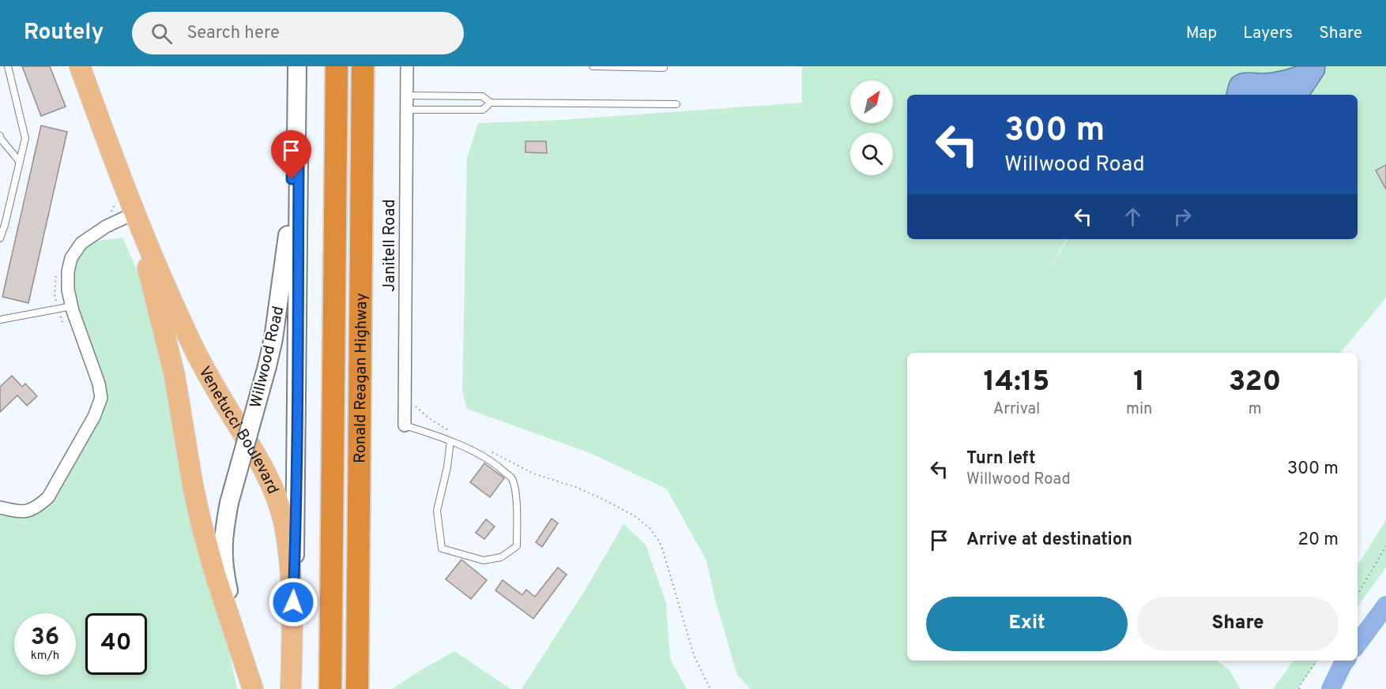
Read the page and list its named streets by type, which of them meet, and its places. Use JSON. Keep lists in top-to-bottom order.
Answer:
{
  "streets": {
    "highway": ["Ronald Reagan Highway"],
    "main road": ["Venetucci Boulevard"],
    "street": ["Janitell Road", "Willwood Road"]
  },
  "crossings": [
    ["Willwood Road", "Venetucci Boulevard"]
  ],
  "north": "top right",
  "page": {
    "header": "Routely",
    "search": "Search here",
    "nav": ["Map", "Layers", "Share"],
    "turn": ["300 m", "Willwood Road"],
    "eta": [
      "14:15",
      "Arrival",
      "1",
      "min",
      "320",
      "m"
    ],
    "list": [
      {
        "name": "Turn left",
        "note": "Willwood Road",
        "value": "300 m"
      },
      {
        "name": "Arrive at destination",
        "value": "20 m"
      }
    ],
    "buttons": ["Exit", "Share"],
    "speed": "36 km/h",
    "limit": "40"
  }
}
